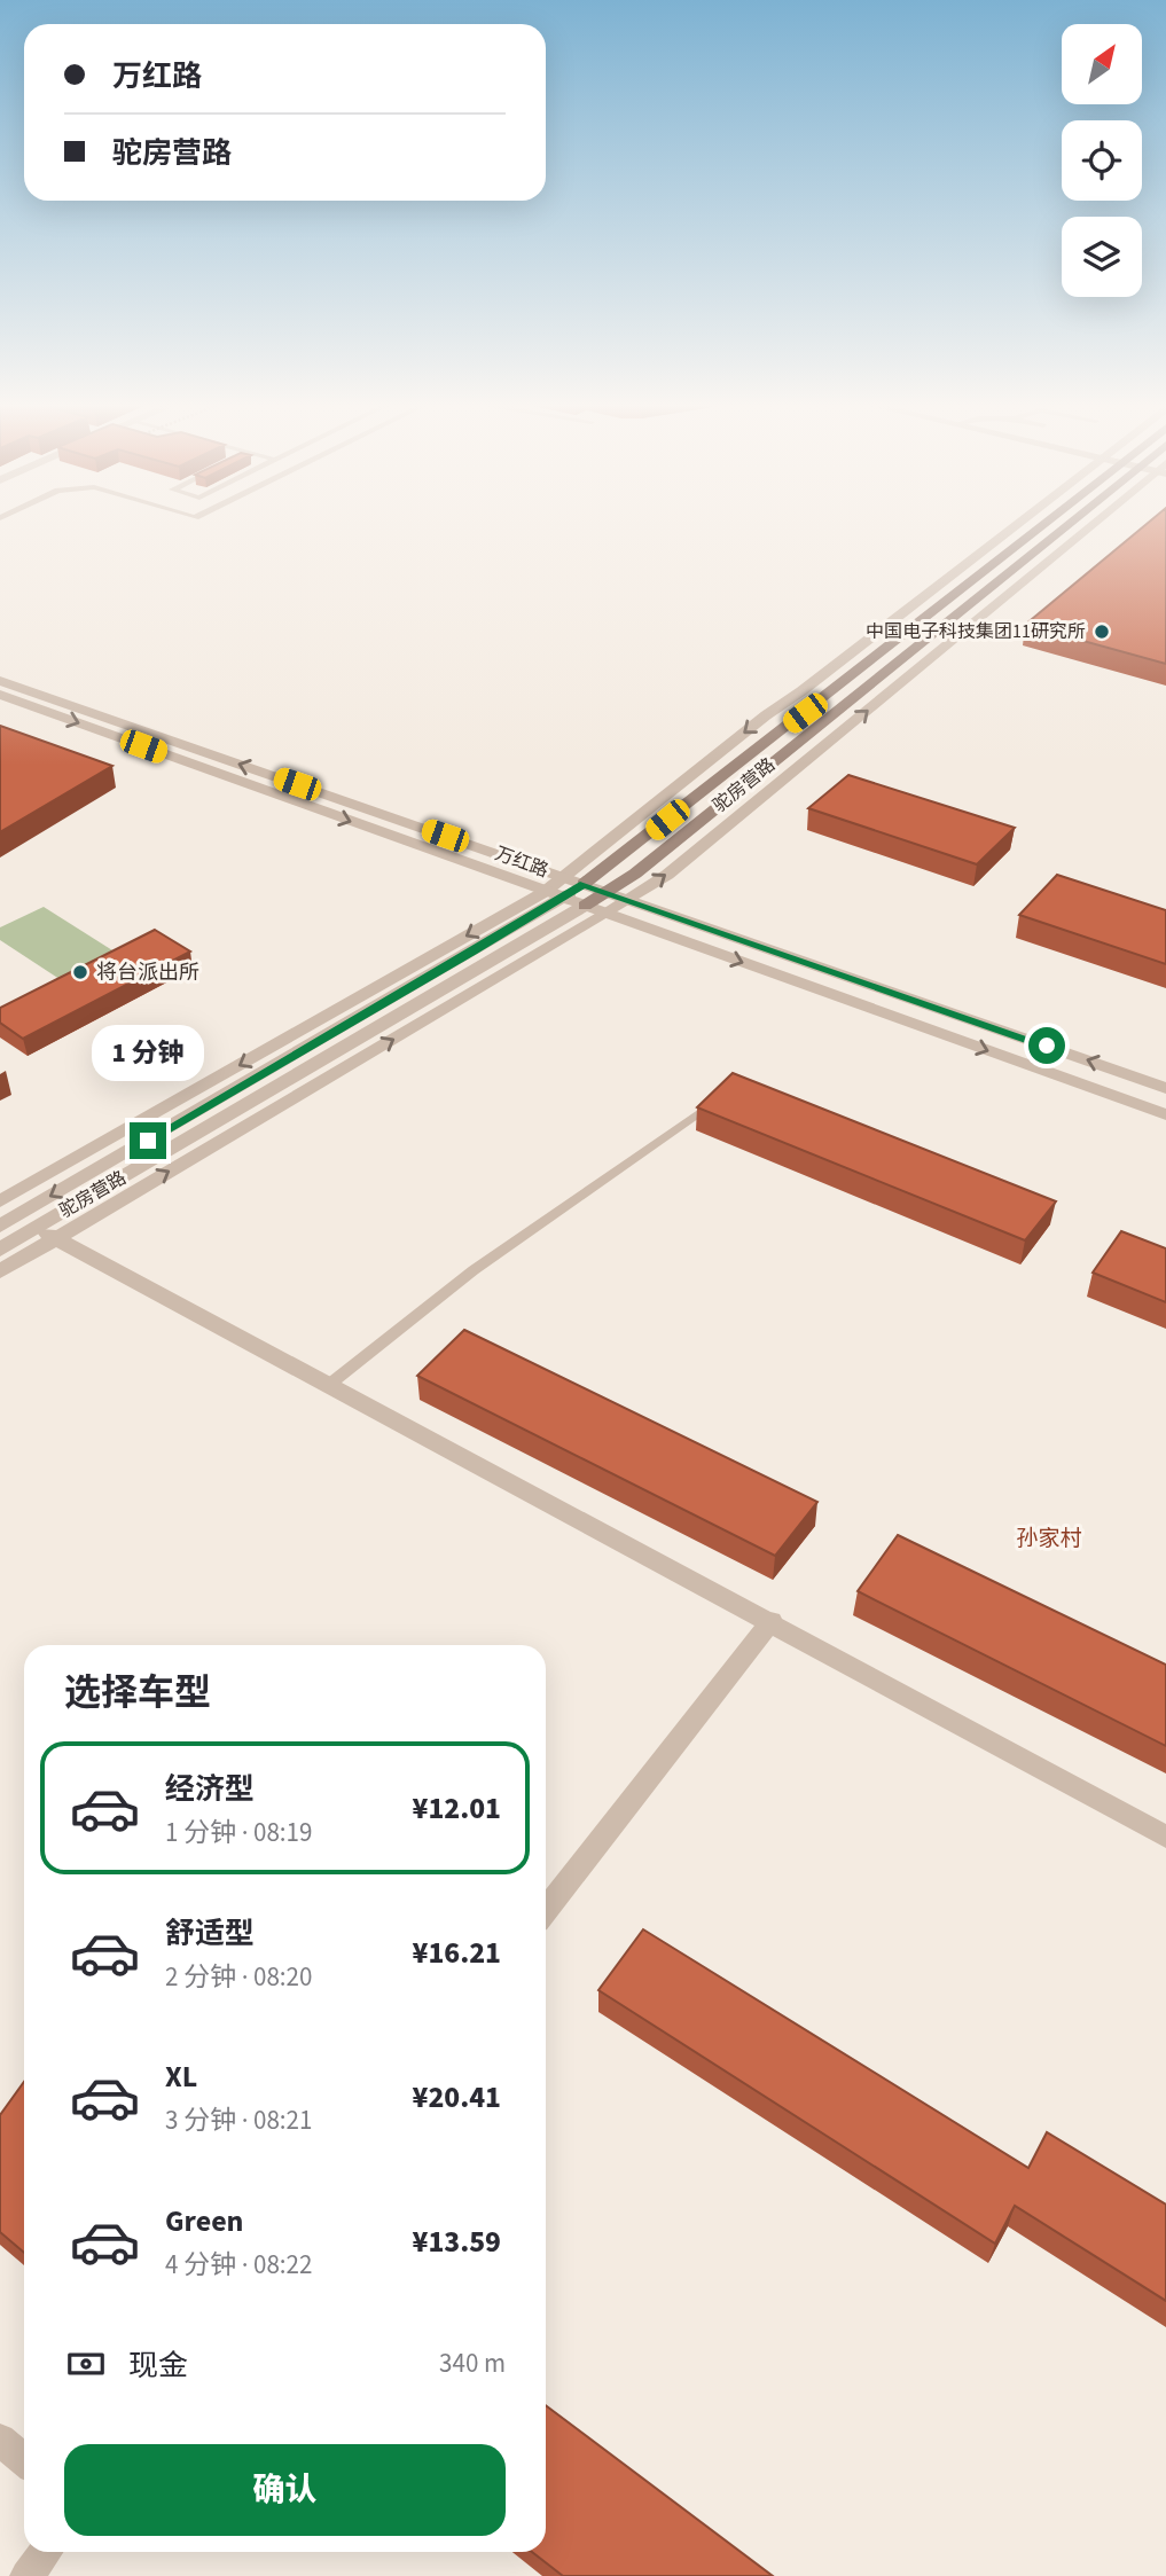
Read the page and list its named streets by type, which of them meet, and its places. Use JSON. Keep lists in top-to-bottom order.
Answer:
{
  "streets": {
    "main road": ["驼房营路"],
    "street": ["万红路"]
  },
  "crossings": [
    ["驼房营路", "万红路"]
  ],
  "districts": ["孙家村"],
  "places": ["中国电子科技集团11研究所", "将台派出所"],
  "north": "top right",
  "page": {
    "banner": ["万红路", "驼房营路"],
    "bubble": "1 分钟",
    "heading": "选择车型",
    "list": [
      {
        "name": "经济型",
        "note": "1 分钟 · 08:19",
        "value": "¥12.01"
      },
      {
        "name": "舒适型",
        "note": "2 分钟 · 08:20",
        "value": "¥16.21"
      },
      {
        "name": "XL",
        "note": "3 分钟 · 08:21",
        "value": "¥20.41"
      },
      {
        "name": "Green",
        "note": "4 分钟 · 08:22",
        "value": "¥13.59"
      }
    ],
    "pay": ["现金", "340 m"],
    "buttons": "确认"
  }
}
